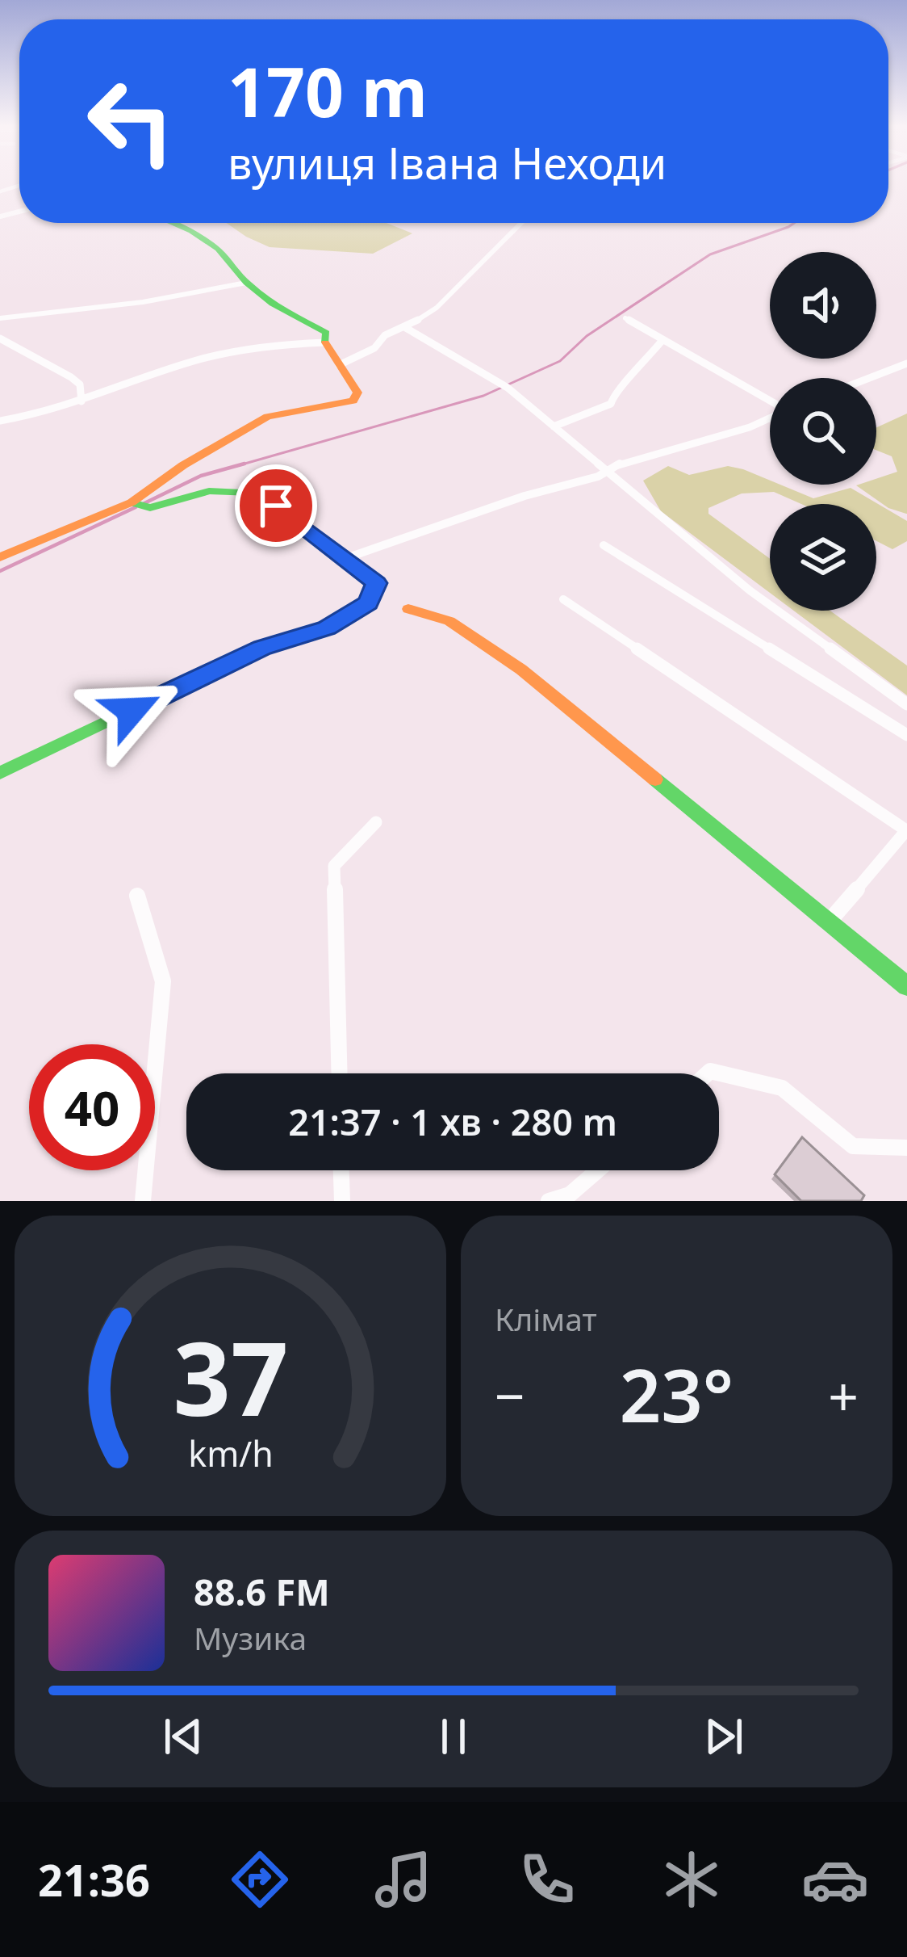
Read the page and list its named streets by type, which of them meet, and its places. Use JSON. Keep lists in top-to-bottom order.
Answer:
{
  "page": {
    "turn": ["170 m", "вулиця Івана Неходи"],
    "limit": "40",
    "trip": "21:37 · 1 хв · 280 m",
    "tile": "Клімат",
    "heat": ["−", "23°", "+"],
    "song": ["88.6 FM", "Музика"],
    "tabs": "21:36",
    "gauge": ["37", "km/h"]
  }
}
